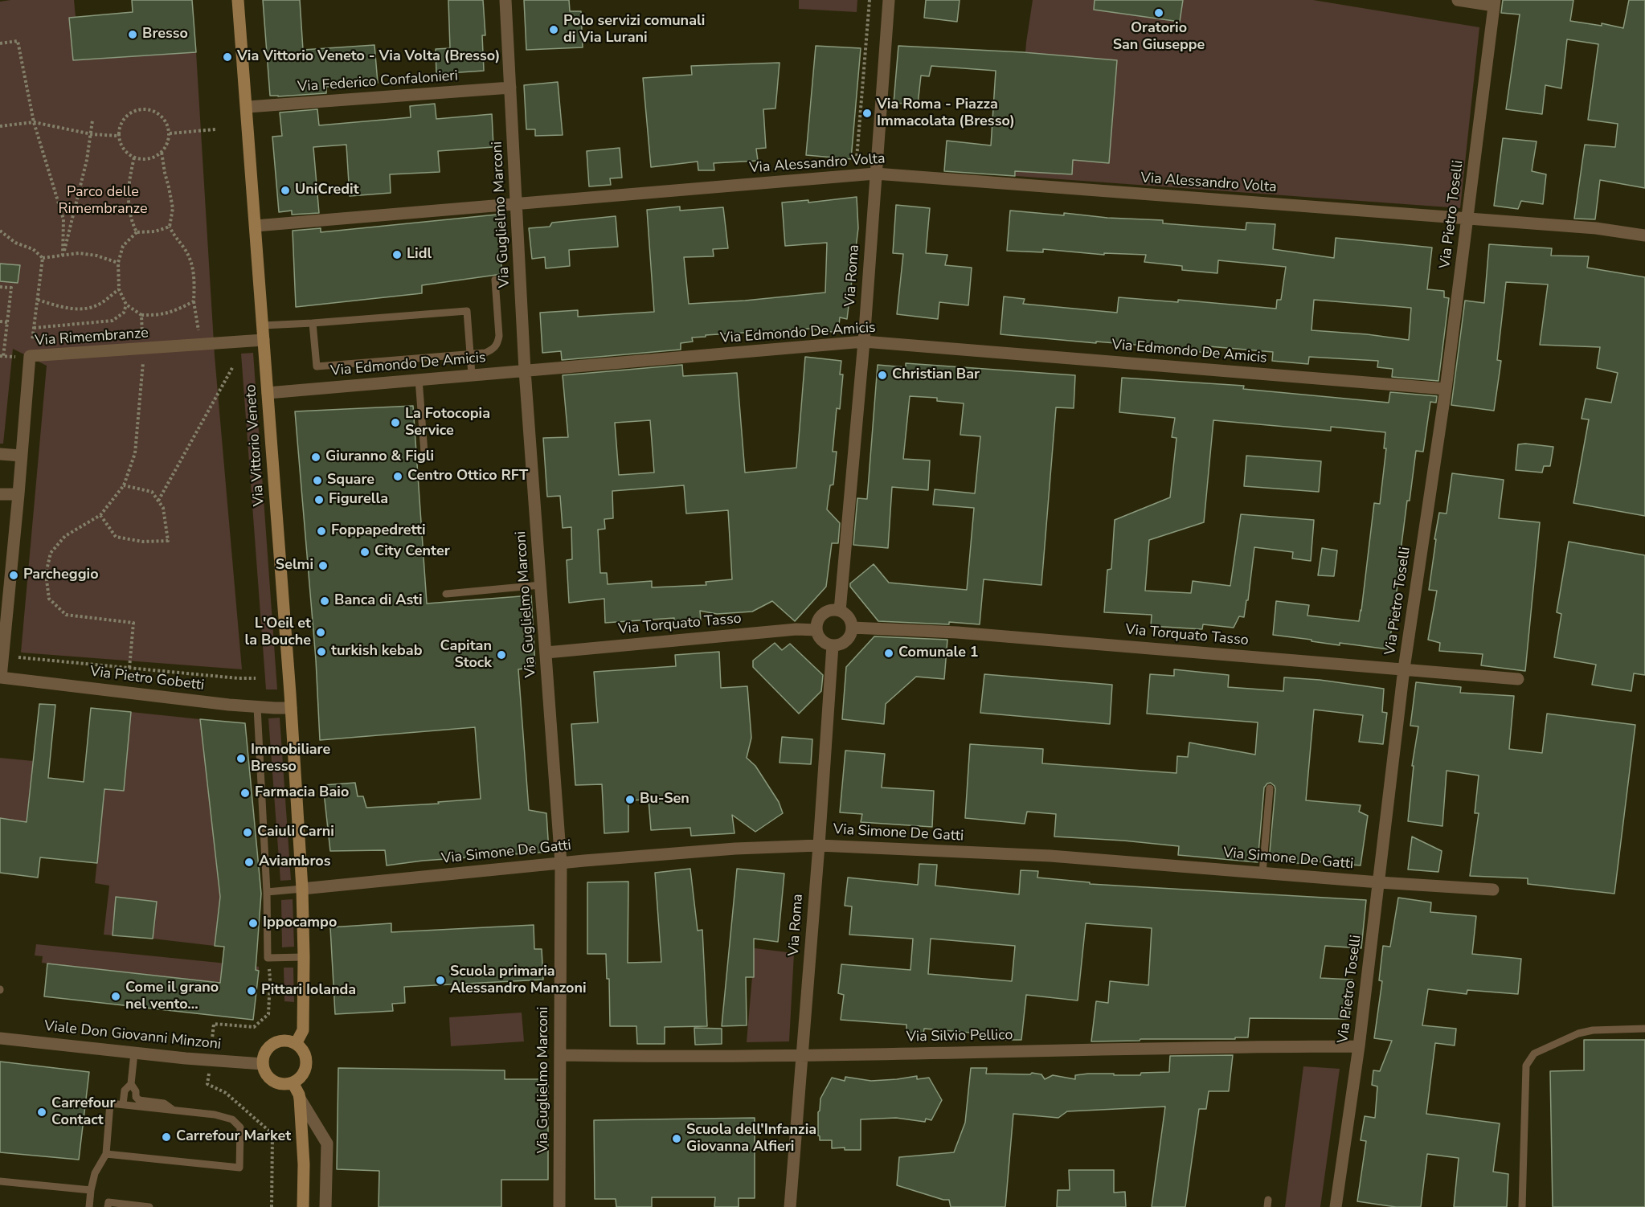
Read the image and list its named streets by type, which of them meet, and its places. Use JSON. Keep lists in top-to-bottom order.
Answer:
{
  "streets": {
    "main road": ["Via Vittorio Veneto"],
    "street": [
      "Via Federico Confalonieri",
      "Via Alessandro Volta",
      "Via Guglielmo Marconi",
      "Via Pietro Toselli",
      "Via Roma",
      "Via Edmondo De Amicis",
      "Via Rimembranze",
      "Via Torquato Tasso",
      "Via Pietro Gobetti",
      "Via Simone De Gatti",
      "Viale Don Giovanni Minzoni",
      "Via Silvio Pellico"
    ]
  },
  "crossings": [
    ["Via Federico Confalonieri", "Via Guglielmo Marconi"],
    ["Via Federico Confalonieri", "Via Vittorio Veneto"],
    ["Via Alessandro Volta", "Via Guglielmo Marconi"],
    ["Via Alessandro Volta", "Via Pietro Toselli"],
    ["Via Alessandro Volta", "Via Roma"],
    ["Via Alessandro Volta", "Via Vittorio Veneto"],
    ["Via Guglielmo Marconi", "Via Edmondo De Amicis"],
    ["Via Guglielmo Marconi", "Via Torquato Tasso"],
    ["Via Guglielmo Marconi", "Via Simone De Gatti"],
    ["Via Guglielmo Marconi", "Via Silvio Pellico"],
    ["Via Pietro Toselli", "Via Edmondo De Amicis"],
    ["Via Pietro Toselli", "Via Torquato Tasso"],
    ["Via Pietro Toselli", "Via Simone De Gatti"],
    ["Via Pietro Toselli", "Via Silvio Pellico"],
    ["Via Roma", "Via Edmondo De Amicis"],
    ["Via Roma", "Via Torquato Tasso"],
    ["Via Roma", "Via Simone De Gatti"],
    ["Via Roma", "Via Silvio Pellico"],
    ["Via Edmondo De Amicis", "Via Vittorio Veneto"],
    ["Via Rimembranze", "Via Vittorio Veneto"],
    ["Via Rimembranze", "Via Pietro Gobetti"],
    ["Via Vittorio Veneto", "Via Pietro Gobetti"],
    ["Via Vittorio Veneto", "Via Simone De Gatti"],
    ["Via Vittorio Veneto", "Viale Don Giovanni Minzoni"]
  ],
  "parks": ["Parco delle Rimembranze"],
  "places": [
    "Oratorio San Giuseppe",
    "Polo servizi comunali di Via Lurani",
    "Bresso",
    "Via Vittorio Veneto - Via Volta (Bresso)",
    "Via Roma - Piazza Immacolata (Bresso)",
    "UniCredit",
    "Lidl",
    "Christian Bar",
    "La Fotocopia Service",
    "Giuranno & Figli",
    "Centro Ottico RFT",
    "Square",
    "Figurella",
    "Foppapedretti",
    "City Center",
    "Selmi",
    "Parcheggio",
    "Banca di Asti",
    "L'Oeil et la Bouche",
    "turkish kebab",
    "Comunale 1",
    "Capitan Stock",
    "Immobiliare Bresso",
    "Farmacia Baio",
    "Bu-Sen",
    "Caiuli Carni",
    "Aviambros",
    "Ippocampo",
    "Scuola primaria Alessandro Manzoni",
    "Pittari Iolanda",
    "Come il grano nel vento...",
    "Carrefour Contact",
    "Carrefour Market",
    "Scuola dell'Infanzia Giovanna Alfieri"
  ]
}
